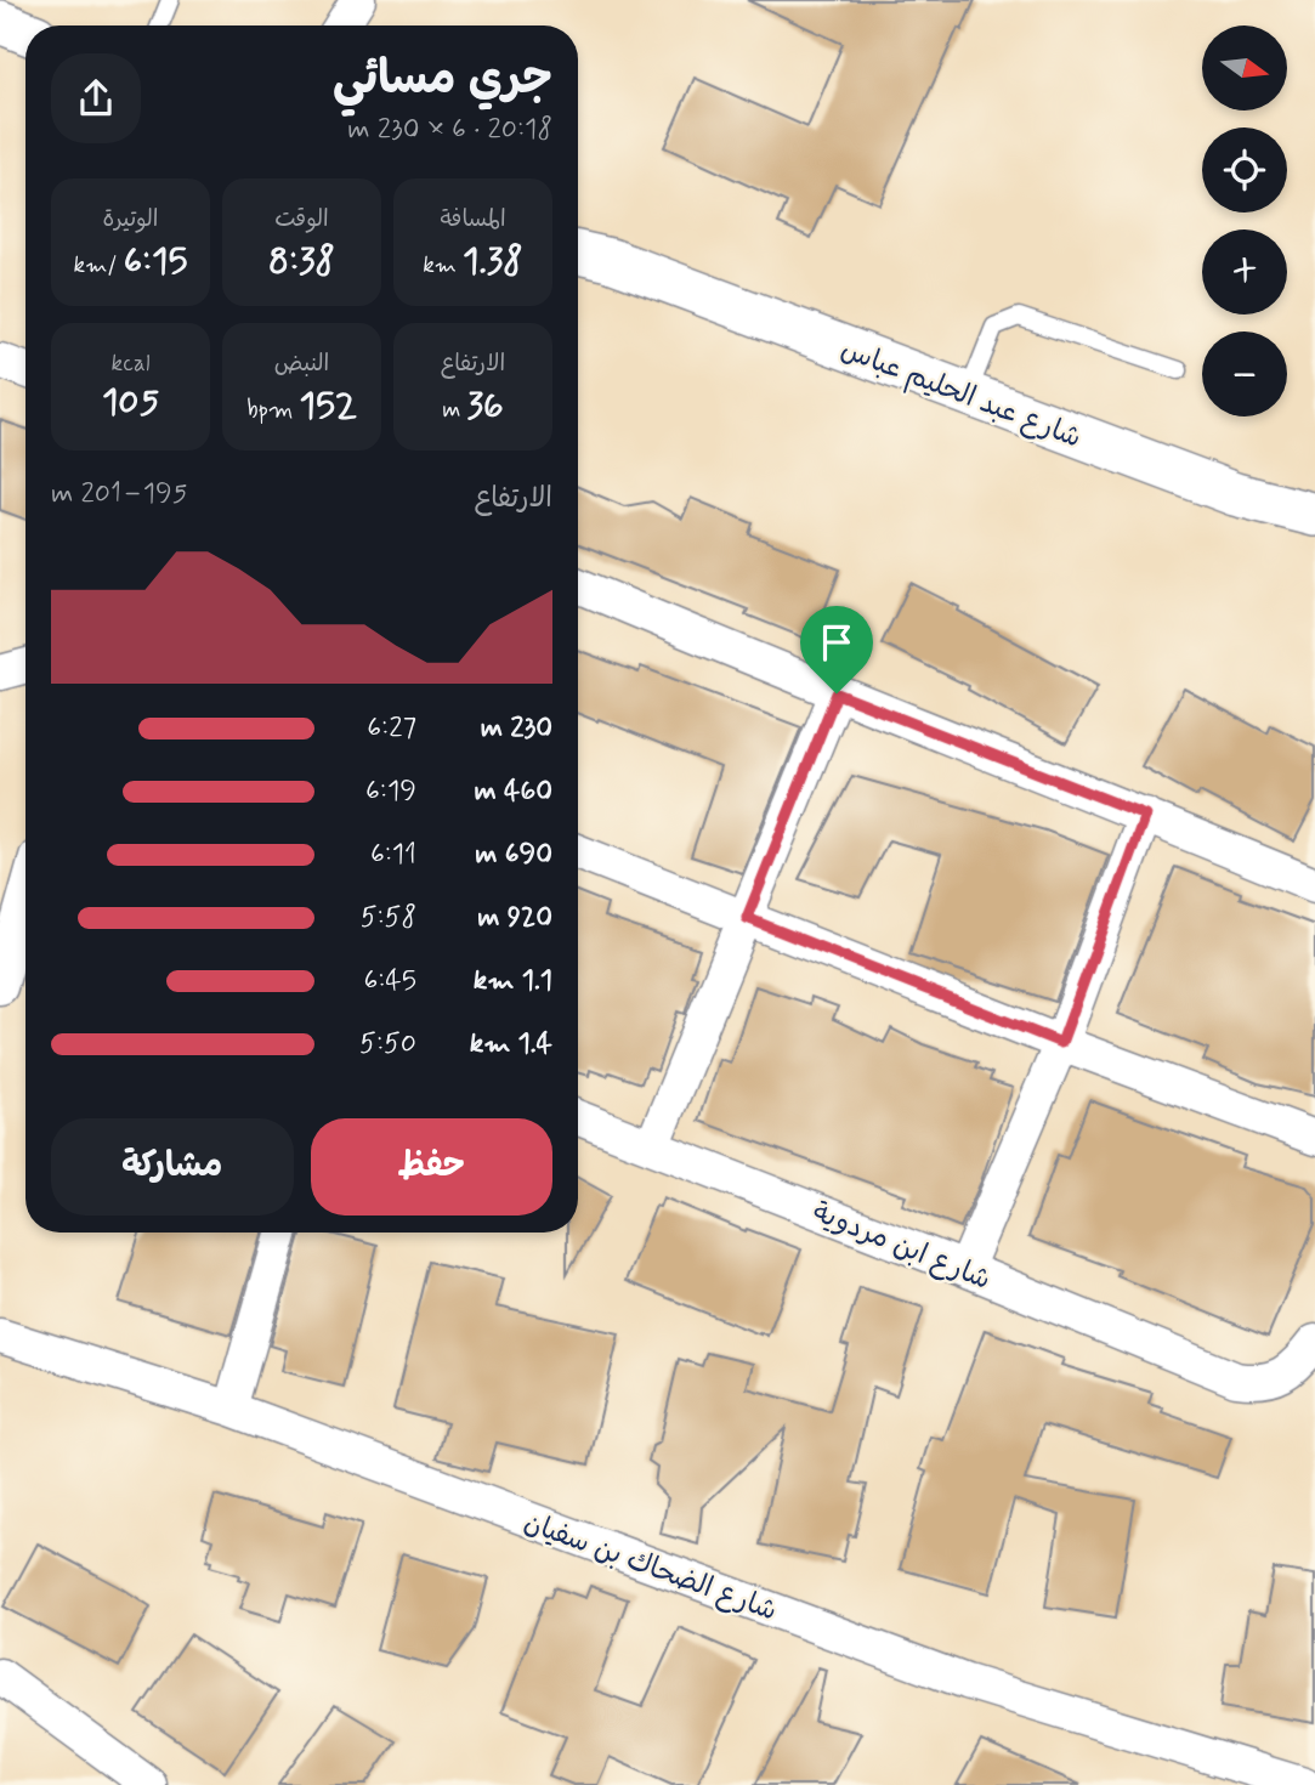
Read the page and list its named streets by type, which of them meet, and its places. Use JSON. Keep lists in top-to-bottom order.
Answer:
{
  "streets": {
    "street": ["شارع عبد الحليم عباس", "شارع ابن مردوية", "شارع الضحاك بن سفيان"]
  },
  "north": "right",
  "page": {
    "map_buttons": ["+", "−"],
    "heading": ["جري مسائي", "20:18 · 6 × 230 m"],
    "stats": [
      ["المسافة", "1.38 km"],
      ["الوقت", "8:38"],
      ["الوتيرة", "6:15 /km"],
      ["الارتفاع", "36 m"],
      ["النبض", "152 bpm"],
      ["kcal", "105"]
    ],
    "chart": ["الارتفاع", "195–201 m"],
    "list": [
      {
        "name": "230 m",
        "note": "6:27"
      },
      {
        "name": "460 m",
        "note": "6:19"
      },
      {
        "name": "690 m",
        "note": "6:11"
      },
      {
        "name": "920 m",
        "note": "5:58"
      },
      {
        "name": "1.1 km",
        "note": "6:45"
      },
      {
        "name": "1.4 km",
        "note": "5:50"
      }
    ],
    "buttons": ["حفظ", "مشاركة"]
  }
}
